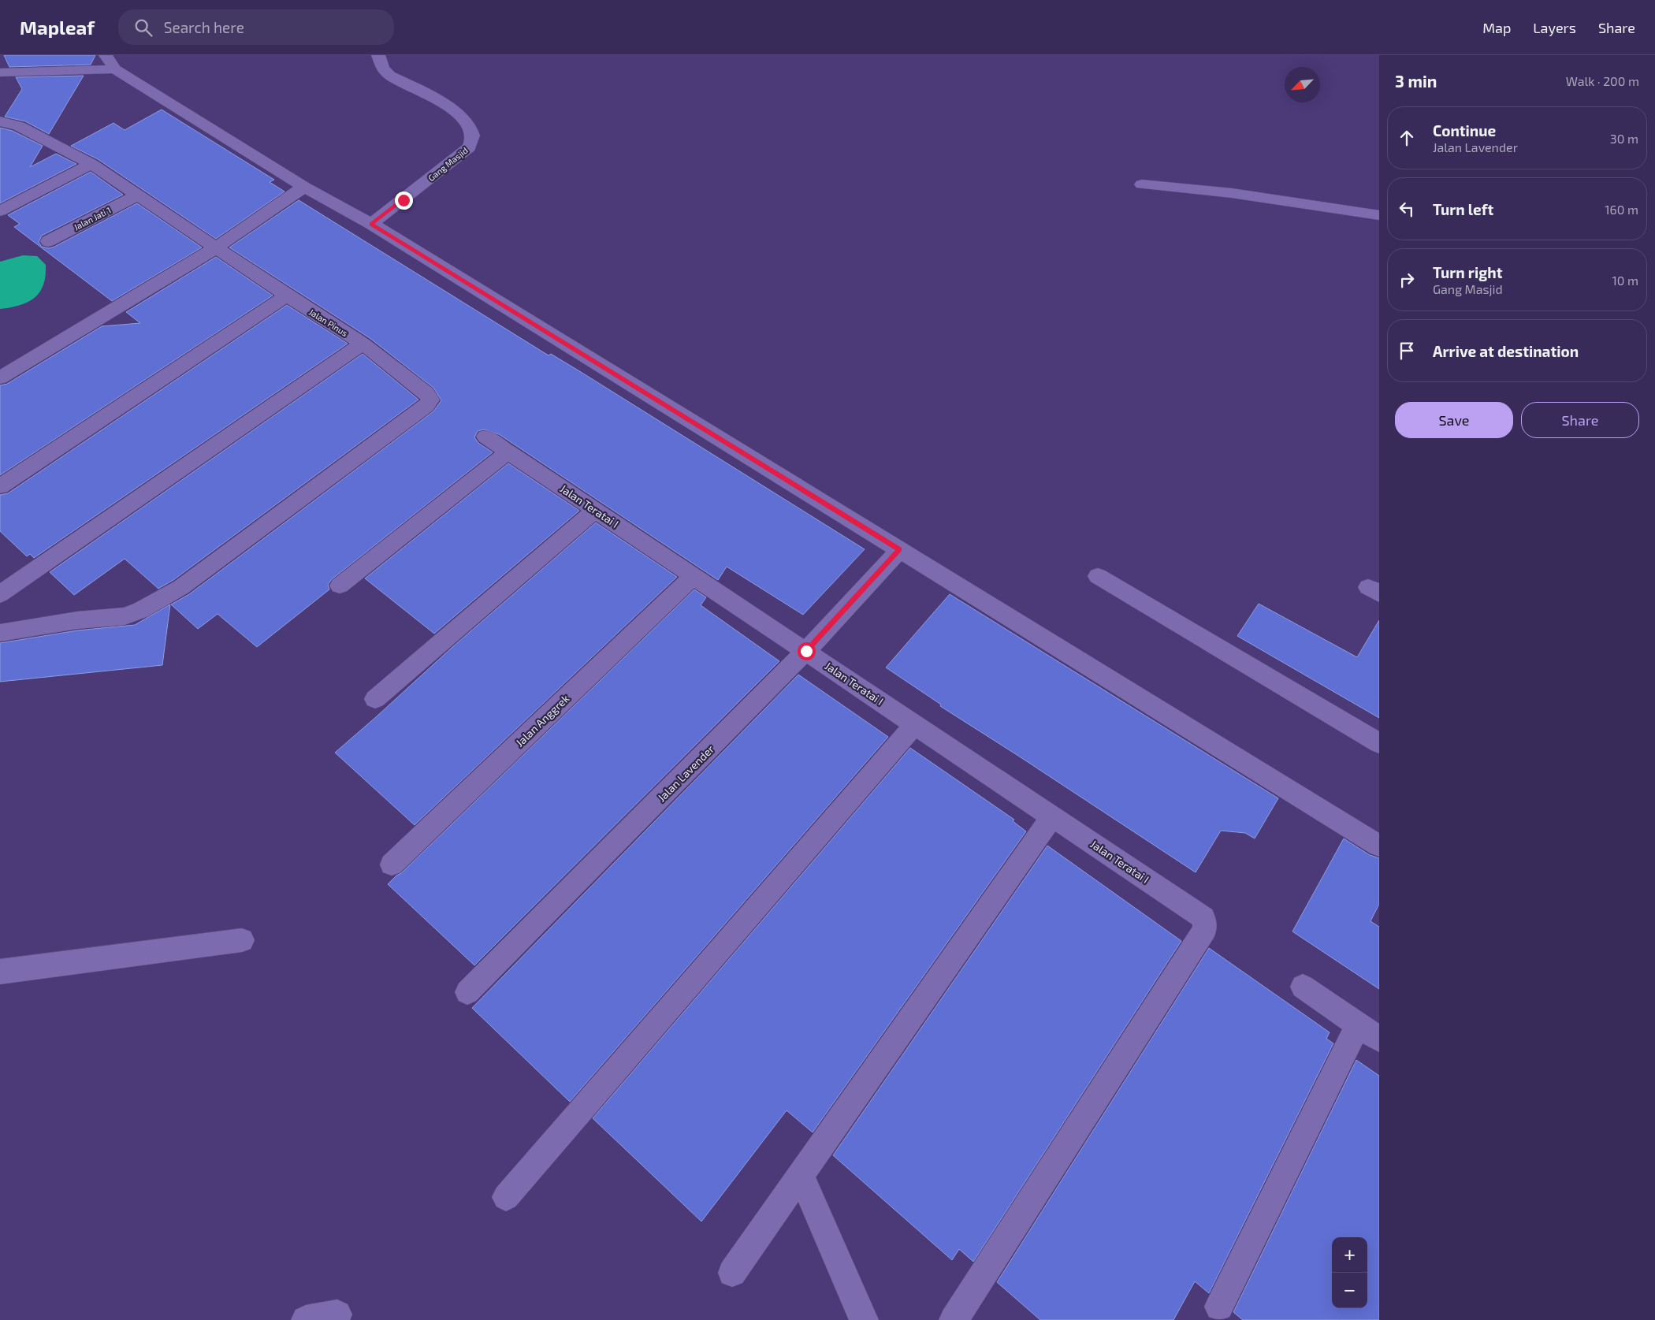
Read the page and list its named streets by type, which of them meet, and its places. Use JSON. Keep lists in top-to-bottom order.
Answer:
{
  "streets": {
    "street": [
      "Gang Masjid",
      "Jalan Jati 1",
      "Jalan Pinus",
      "Jalan Teratai I",
      "Jalan Anggrek",
      "Jalan Lavender"
    ]
  },
  "crossings": [
    ["Jalan Jati 1", "Jalan Pinus"],
    ["Jalan Teratai I", "Jalan Anggrek"],
    ["Jalan Teratai I", "Jalan Lavender"]
  ],
  "north": "bottom left",
  "page": {
    "header": "Mapleaf",
    "search": "Search here",
    "nav": ["Map", "Layers", "Share"],
    "heading": ["3 min", "Walk · 200 m"],
    "list": [
      ["Continue", "Jalan Lavender", "30 m"],
      ["Turn left", "160 m"],
      ["Turn right", "Gang Masjid", "10 m"],
      "Arrive at destination"
    ],
    "buttons": ["Save", "Share"],
    "map_buttons": ["+", "−"]
  }
}
